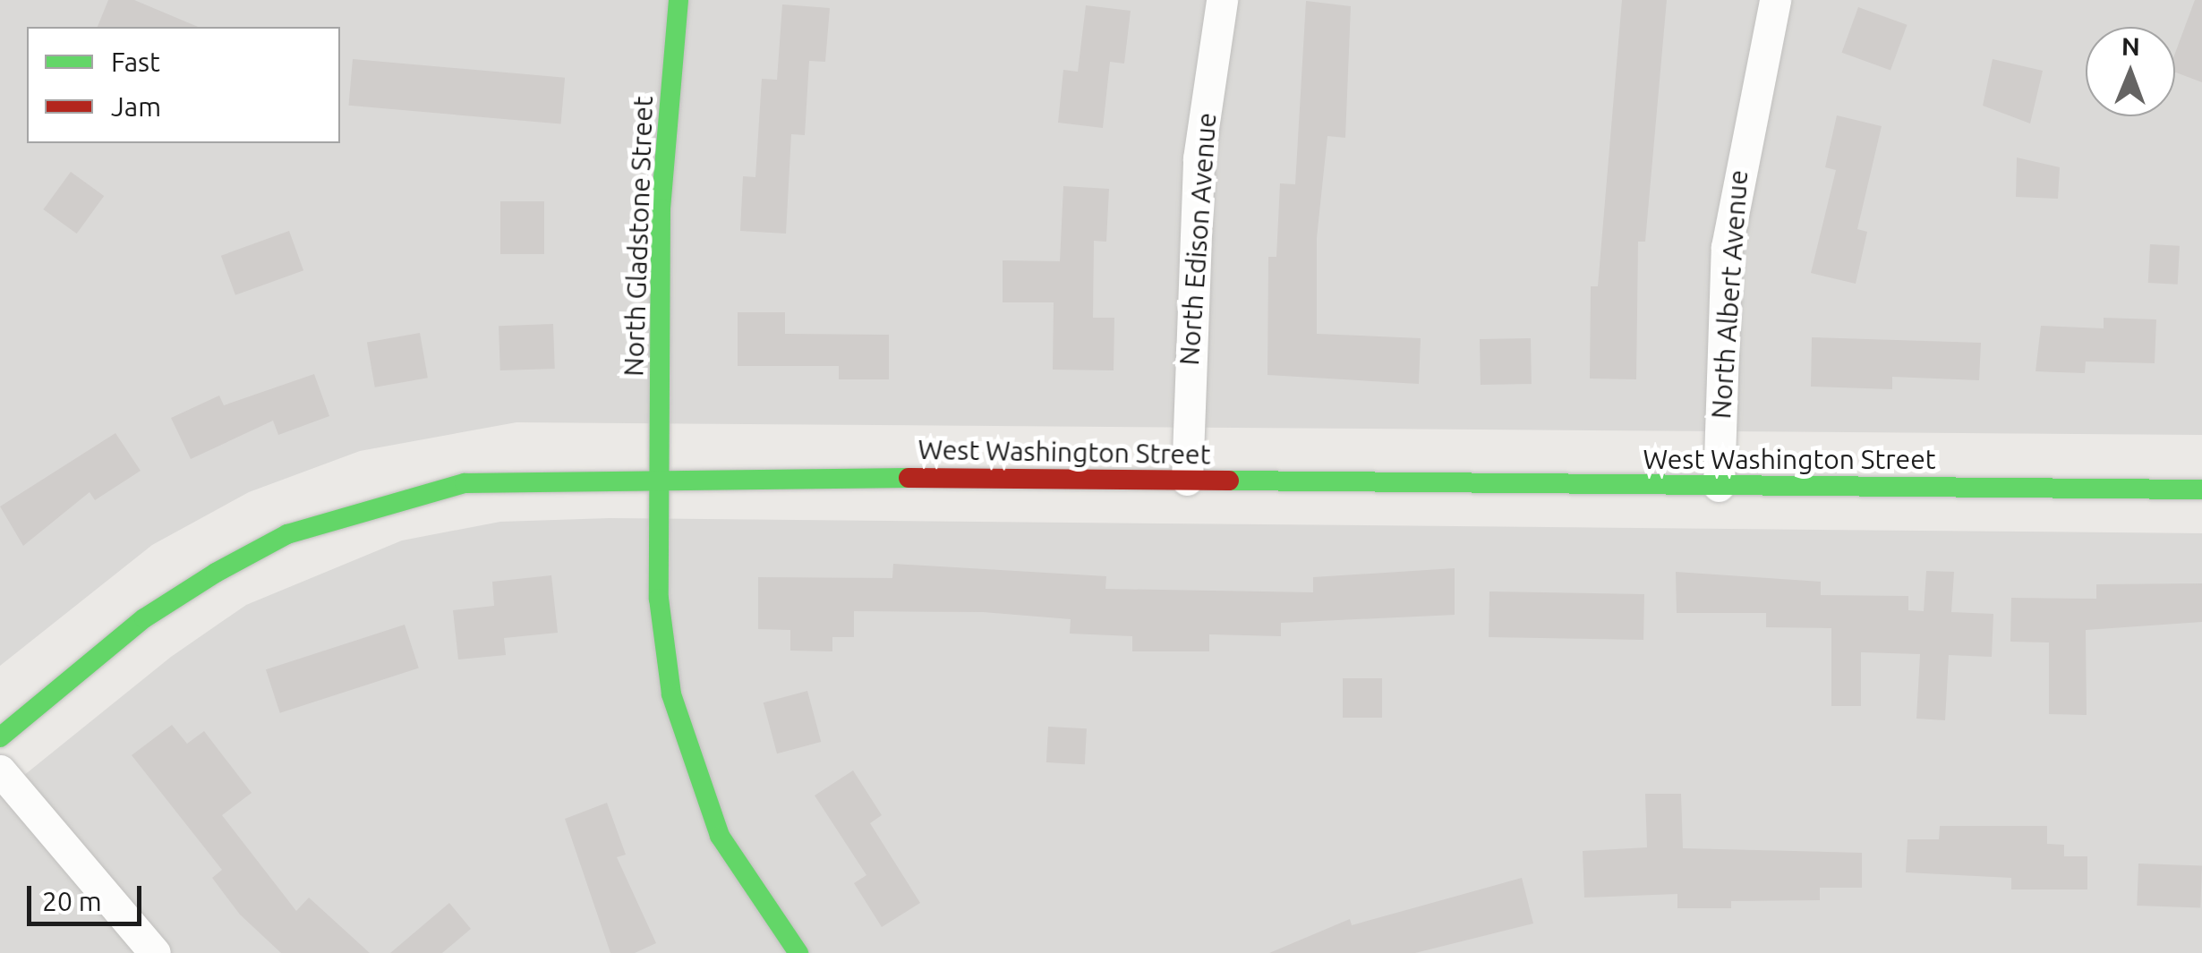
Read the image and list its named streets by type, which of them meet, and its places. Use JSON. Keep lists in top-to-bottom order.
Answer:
{
  "streets": {
    "street": [
      "North Gladstone Street",
      "North Edison Avenue",
      "North Albert Avenue",
      "West Washington Street"
    ]
  },
  "crossings": [
    ["North Gladstone Street", "West Washington Street"],
    ["North Edison Avenue", "West Washington Street"],
    ["North Albert Avenue", "West Washington Street"]
  ],
  "legend": ["Fast", "Jam"],
  "scale_bar": "20 m",
  "north": "top"
}
